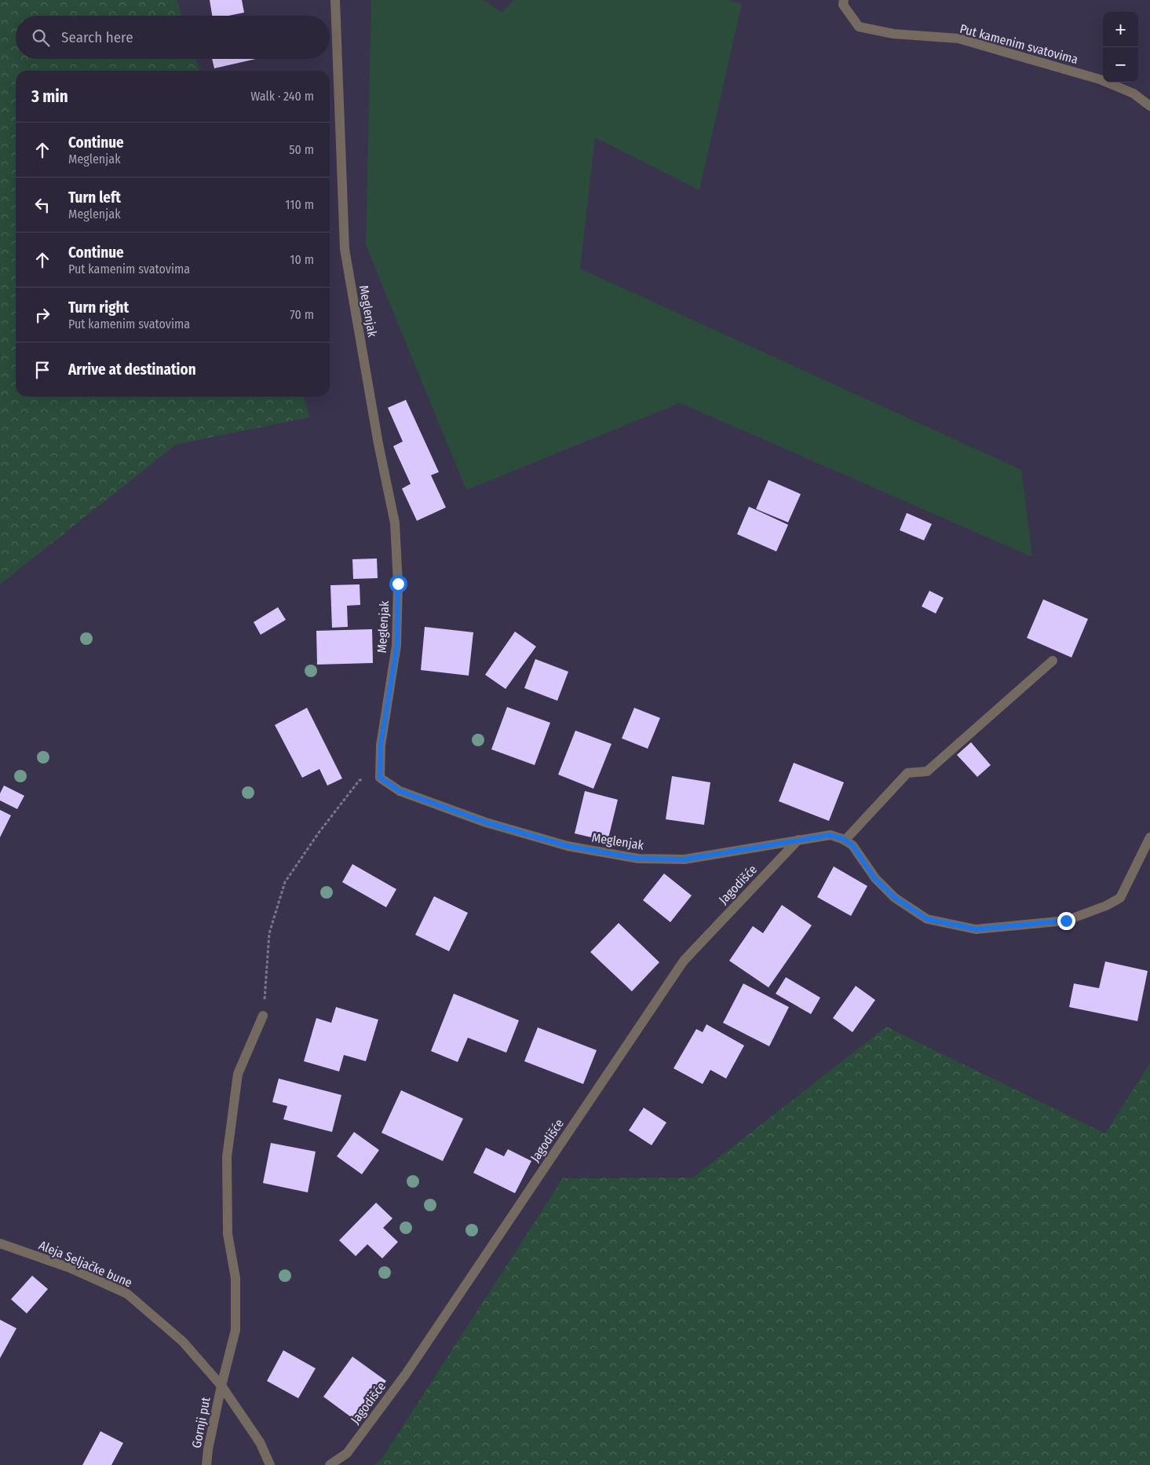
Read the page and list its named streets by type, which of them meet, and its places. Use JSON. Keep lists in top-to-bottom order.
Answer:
{
  "streets": {
    "street": [
      "Put kamenim svatovima",
      "Meglenjak",
      "Jagodišće",
      "Aleja Seljačke bune",
      "Gornji put"
    ]
  },
  "crossings": [
    ["Meglenjak", "Jagodišće"],
    ["Aleja Seljačke bune", "Gornji put"]
  ],
  "page": {
    "map_buttons": ["+", "−"],
    "search": "Search here",
    "heading": ["3 min", "Walk · 240 m"],
    "list": [
      ["Continue", "Meglenjak", "50 m"],
      ["Turn left", "Meglenjak", "110 m"],
      ["Continue", "Put kamenim svatovima", "10 m"],
      ["Turn right", "Put kamenim svatovima", "70 m"],
      "Arrive at destination"
    ]
  }
}
